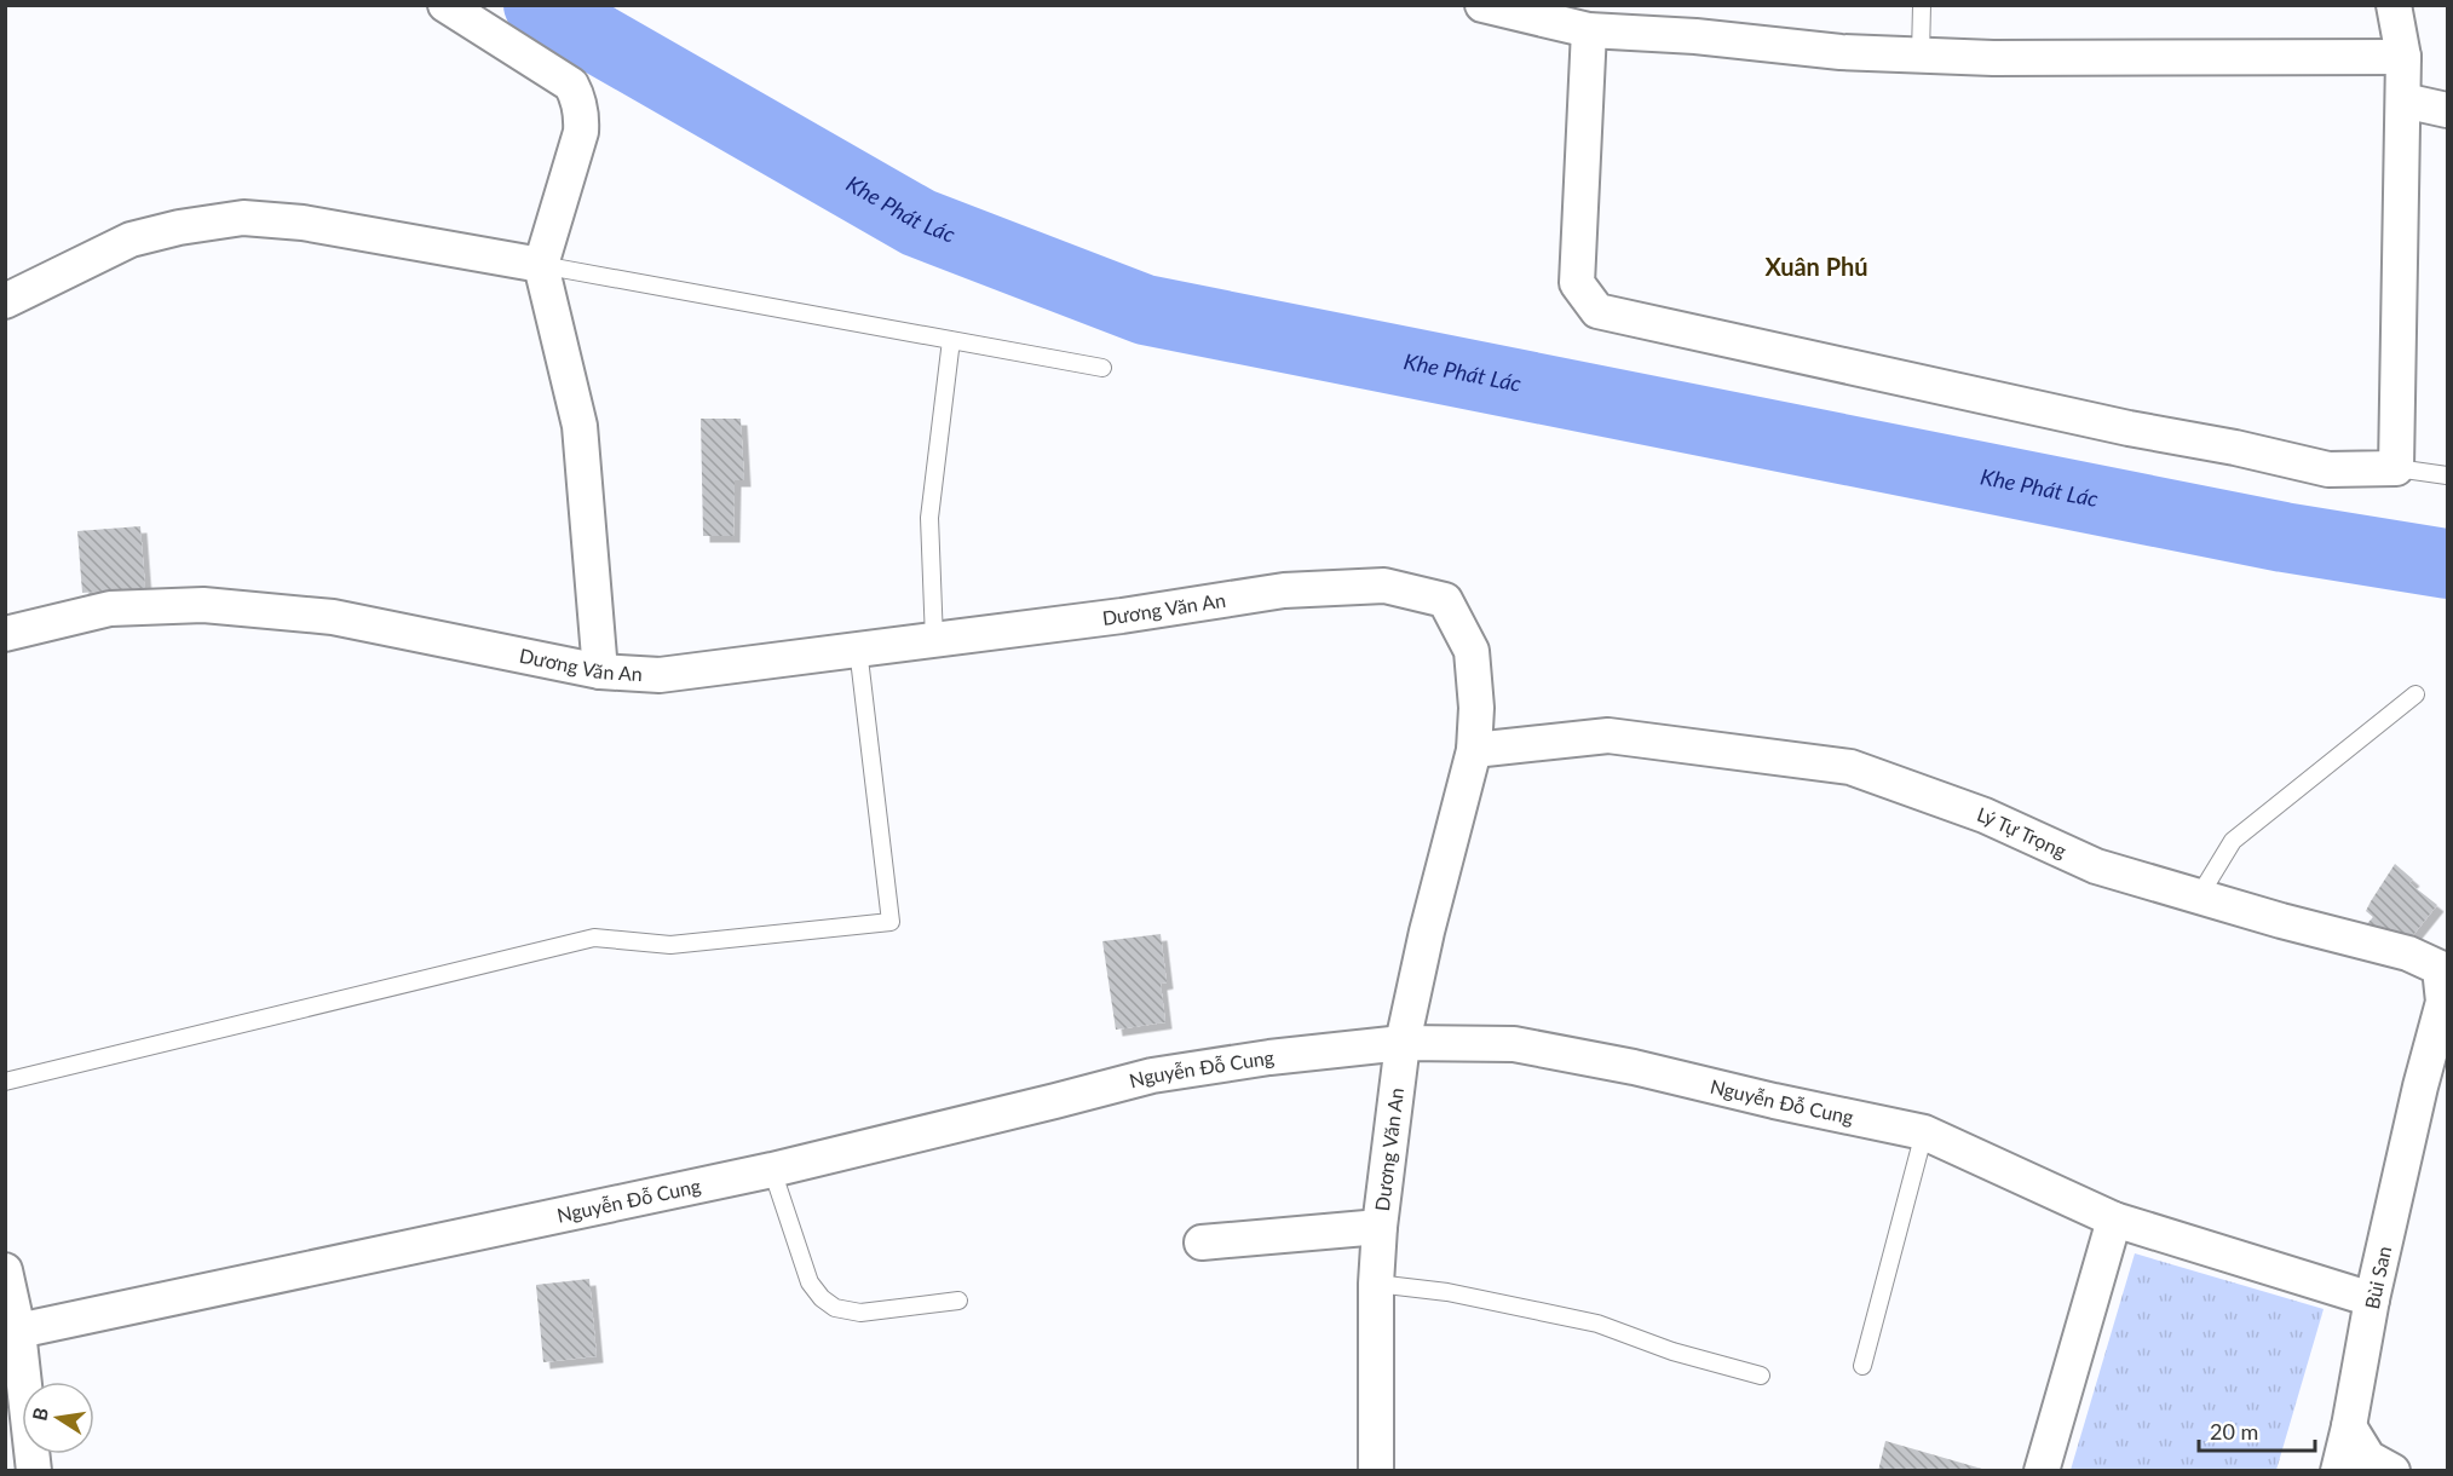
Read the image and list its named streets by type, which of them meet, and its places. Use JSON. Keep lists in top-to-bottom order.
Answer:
{
  "streets": {
    "street": [
      "Dương Văn An",
      "Lý Tự Trọng",
      "Nguyễn Đỗ Cung",
      "Bùi San"
    ]
  },
  "crossings": [
    ["Dương Văn An", "Lý Tự Trọng"],
    ["Dương Văn An", "Nguyễn Đỗ Cung"],
    ["Lý Tự Trọng", "Bùi San"],
    ["Nguyễn Đỗ Cung", "Bùi San"]
  ],
  "districts": ["Xuân Phú"],
  "water": ["Khe Phát Lác"],
  "scale_bar": "20 m",
  "north": "left"
}
